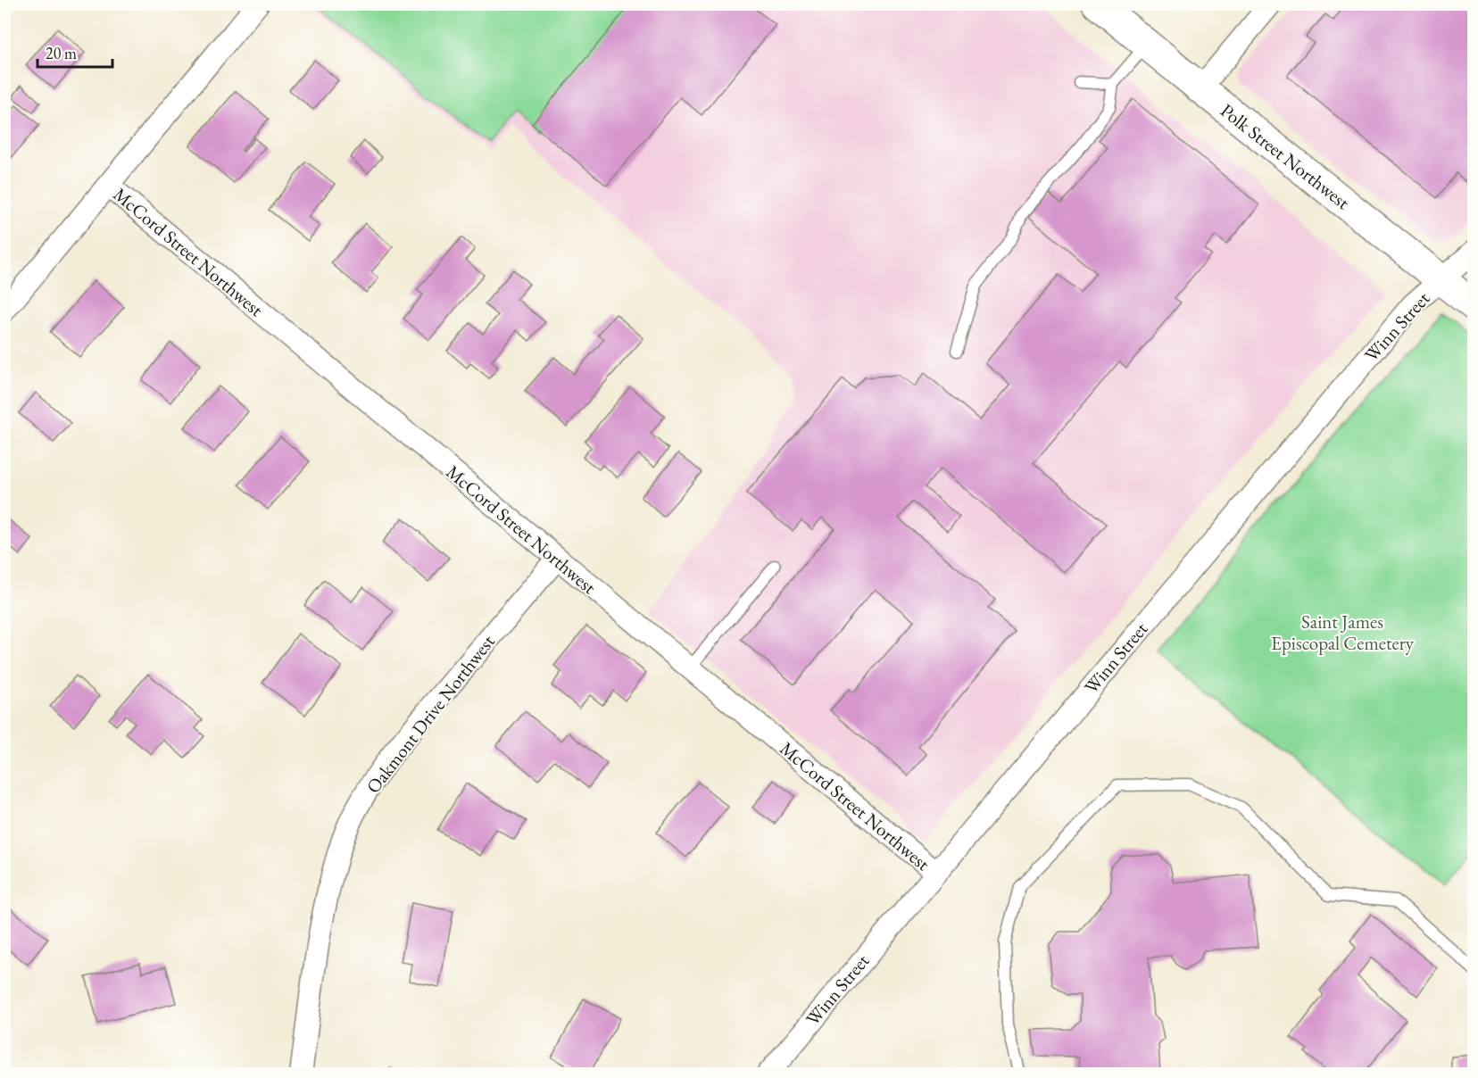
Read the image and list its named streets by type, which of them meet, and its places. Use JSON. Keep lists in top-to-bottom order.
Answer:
{
  "streets": {
    "street": [
      "Polk Street Northwest",
      "McCord Street Northwest",
      "Winn Street",
      "Oakmont Drive Northwest"
    ]
  },
  "crossings": [
    ["Polk Street Northwest", "Winn Street"],
    ["McCord Street Northwest", "Winn Street"],
    ["McCord Street Northwest", "Oakmont Drive Northwest"]
  ],
  "parks": ["Saint James Episcopal Cemetery"],
  "scale_bar": "20 m"
}
